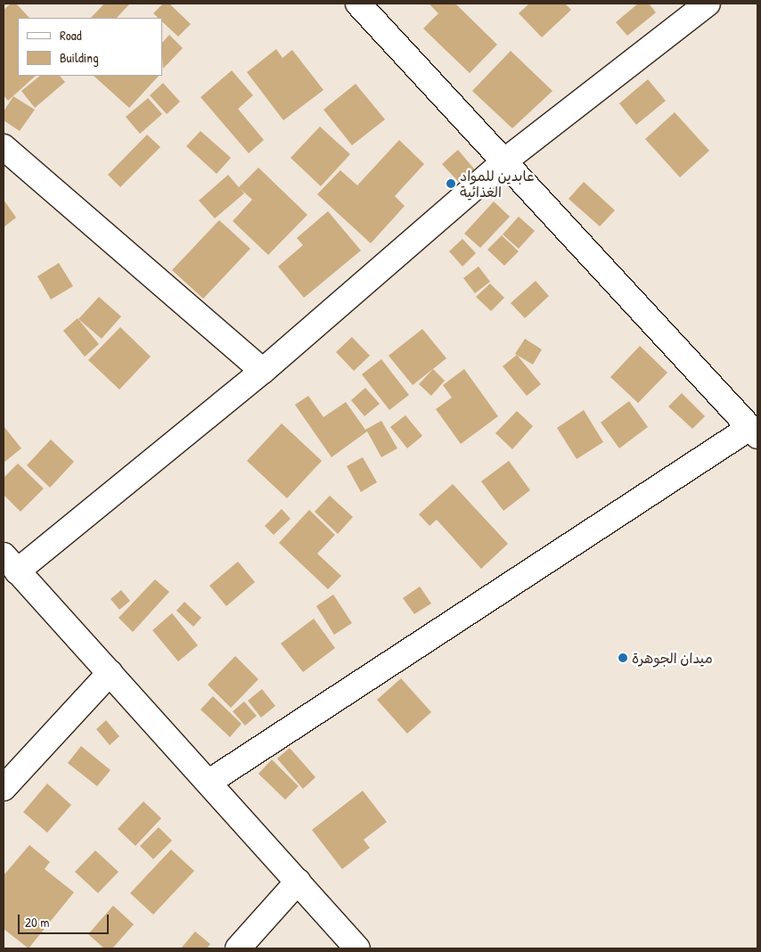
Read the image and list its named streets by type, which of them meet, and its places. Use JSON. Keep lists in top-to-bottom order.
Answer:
{
  "places": ["عابدين للمواد الغذائية", "ميدان الجوهرة"],
  "legend": ["Road", "Building"],
  "scale_bar": "20 m"
}
